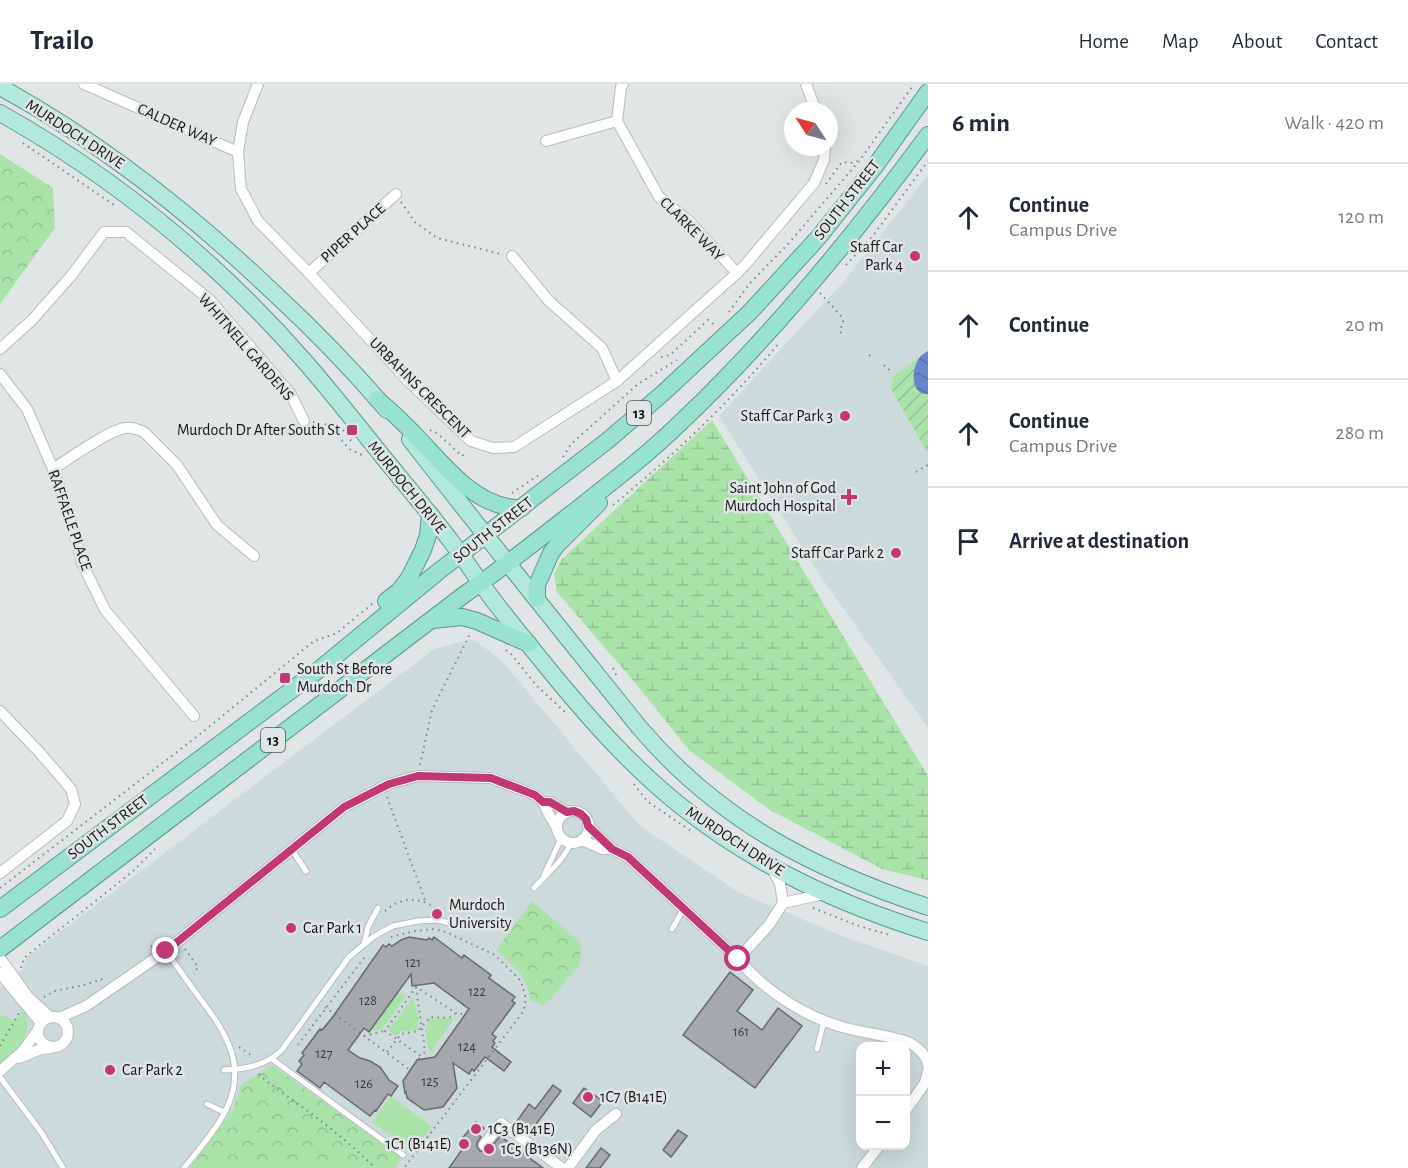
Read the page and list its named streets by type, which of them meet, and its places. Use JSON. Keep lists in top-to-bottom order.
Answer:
{
  "streets": {
    "highway": ["SOUTH STREET", "13"],
    "main road": ["MURDOCH DRIVE"],
    "street": [
      "CALDER WAY",
      "CLARKE WAY",
      "PIPER PLACE",
      "WHITNELL GARDENS",
      "URBAHNS CRESCENT",
      "RAFFAELE PLACE"
    ]
  },
  "crossings": [
    ["CALDER WAY", "URBAHNS CRESCENT"],
    ["MURDOCH DRIVE", "SOUTH STREET"],
    ["CLARKE WAY", "URBAHNS CRESCENT"],
    ["PIPER PLACE", "URBAHNS CRESCENT"]
  ],
  "places": {
    "other": [
      "Staff Car Park 4",
      "Staff Car Park 3",
      "Staff Car Park 2",
      "Murdoch University",
      "Car Park 1",
      "Car Park 2",
      "1C7 (B141E)",
      "1C3 (B141E)",
      "1C1 (B141E)",
      "1C5 (B136N)"
    ],
    "transit": ["Murdoch Dr After South St", "South St Before Murdoch Dr"],
    "health": ["Saint John of God Murdoch Hospital"]
  },
  "house_numbers": [
    "121",
    "122",
    "128",
    "161",
    "124",
    "127",
    "125",
    "126"
  ],
  "north": "top left",
  "page": {
    "header": "Trailo",
    "nav": [
      "Home",
      "Map",
      "About",
      "Contact"
    ],
    "heading": ["6 min", "Walk · 420 m"],
    "list": [
      ["Continue", "Campus Drive", "120 m"],
      ["Continue", "20 m"],
      ["Continue", "Campus Drive", "280 m"],
      "Arrive at destination"
    ],
    "map_buttons": ["+", "−"]
  }
}
